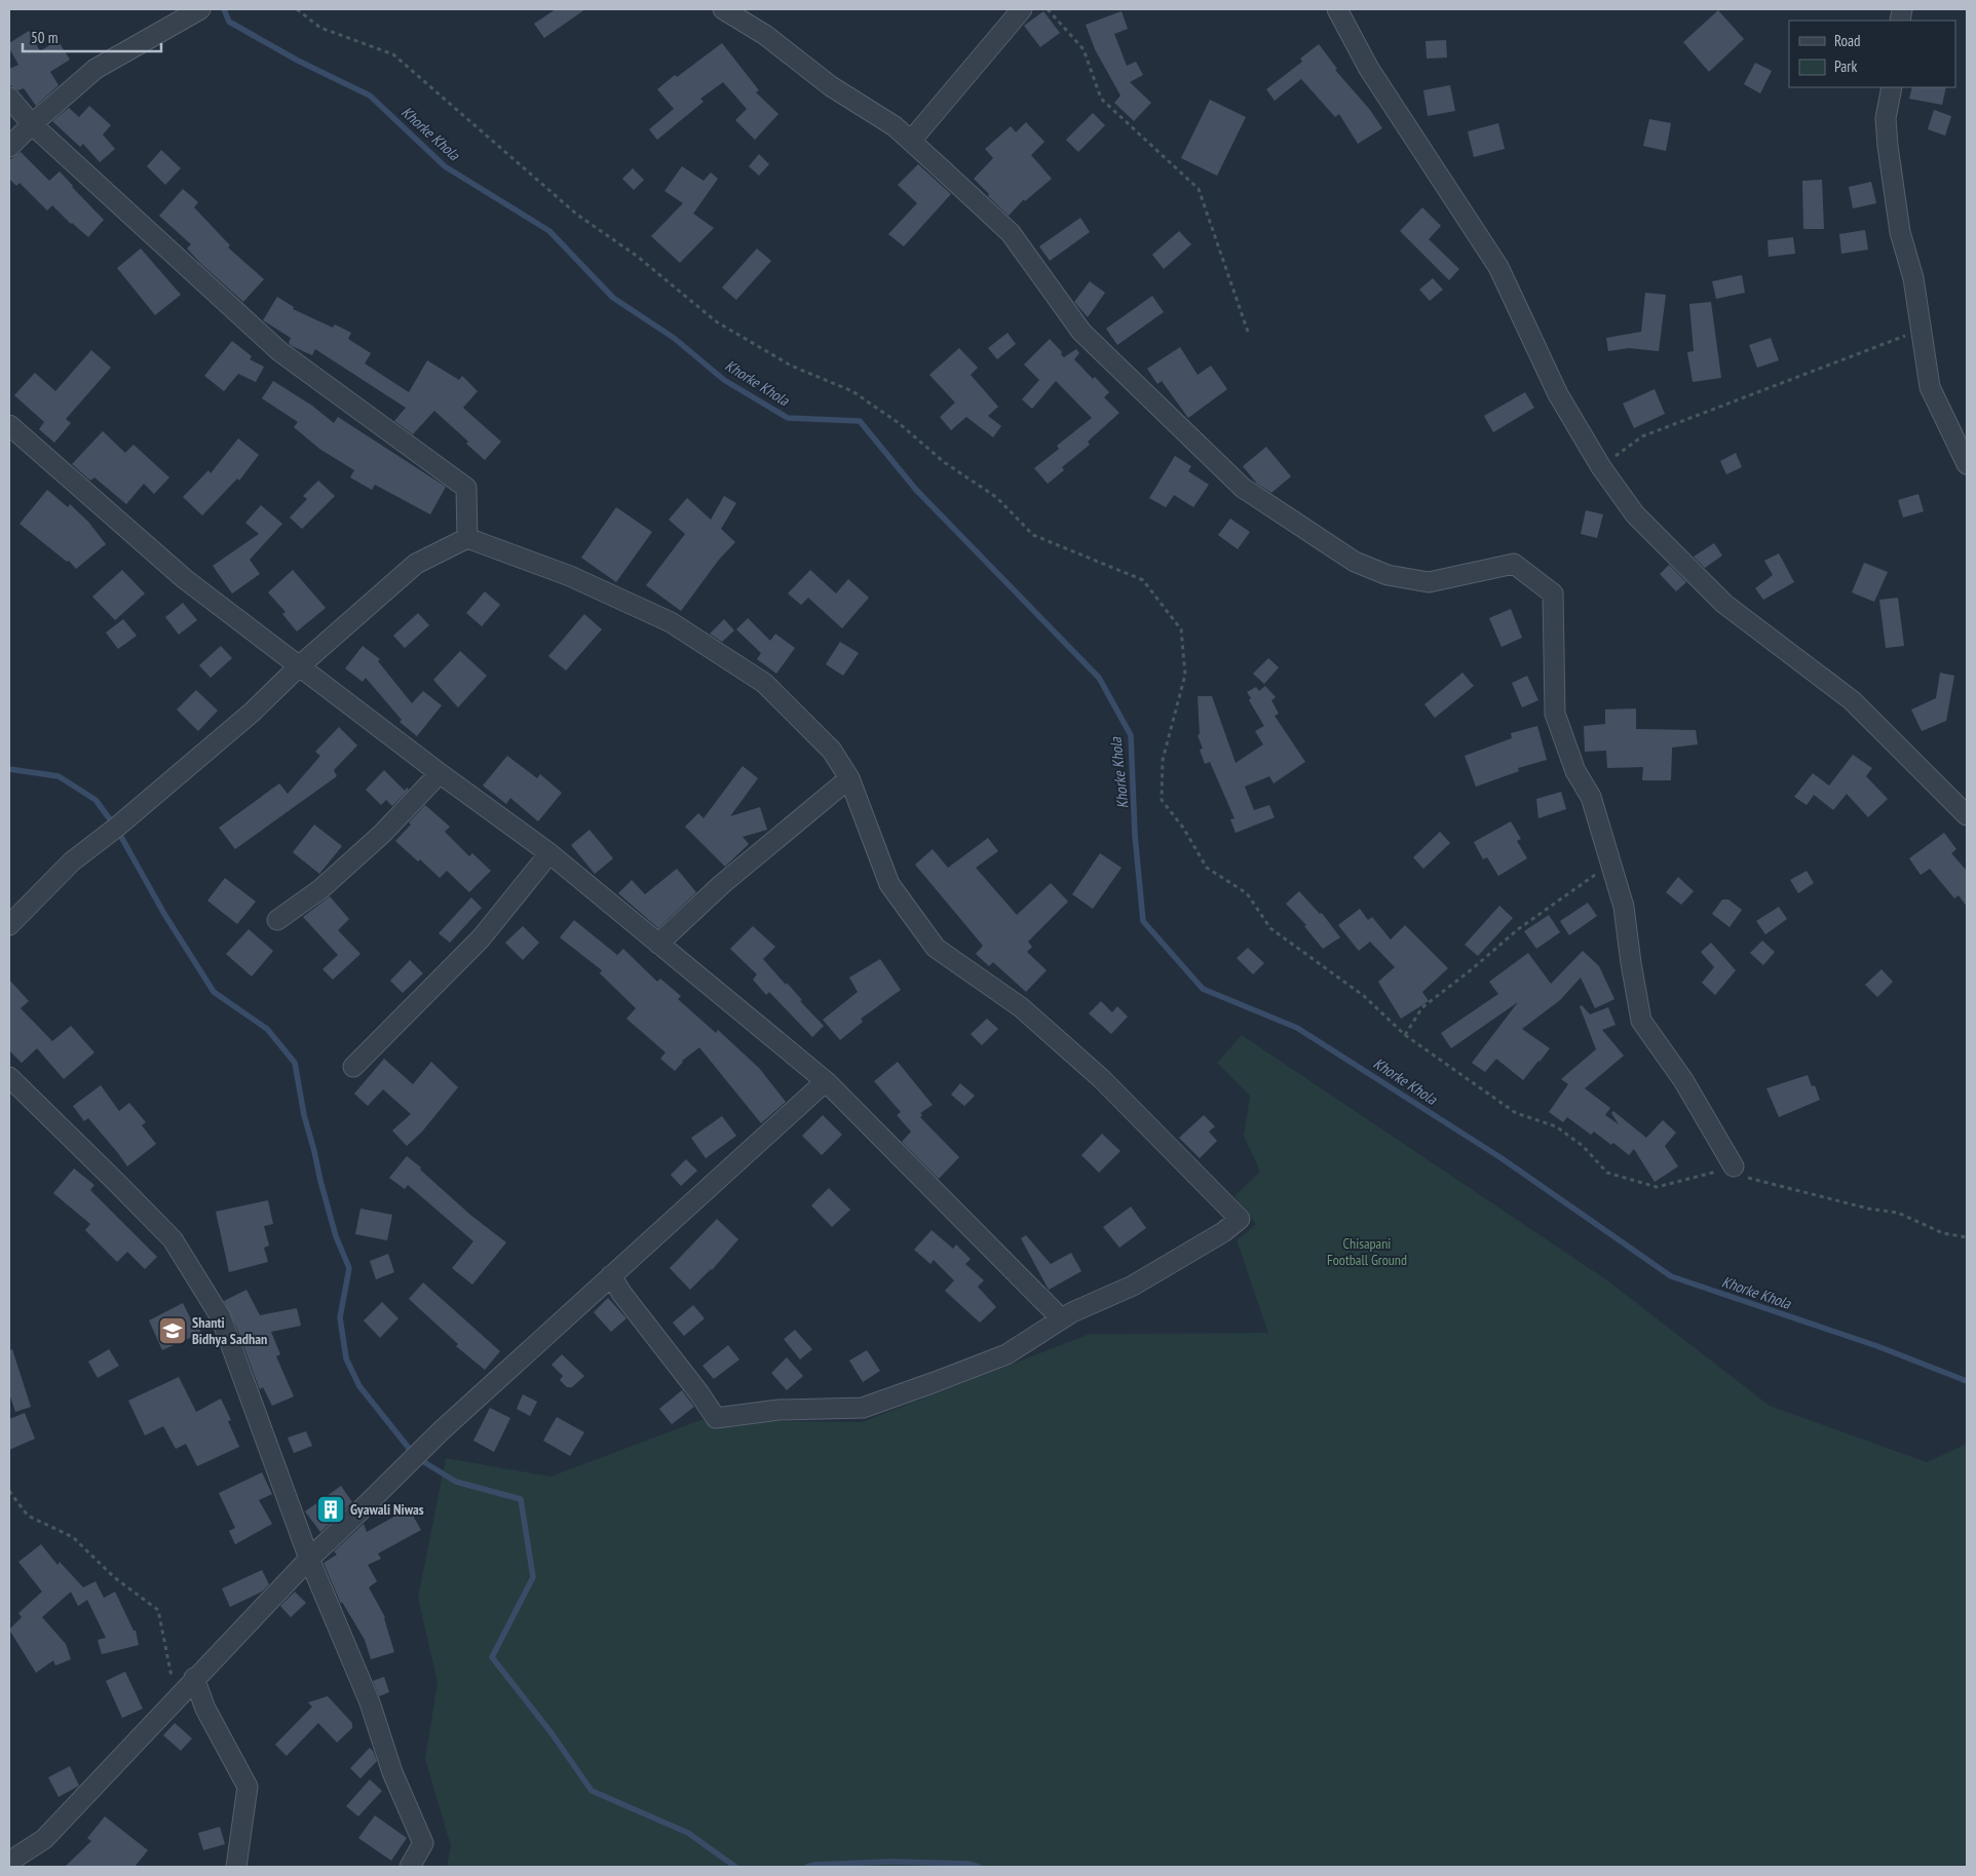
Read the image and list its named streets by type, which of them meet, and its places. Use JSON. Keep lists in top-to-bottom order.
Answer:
{
  "water": ["Khorke Khola"],
  "parks": ["Chisapani Football Ground"],
  "places": {
    "school or university": ["Shanti Bidhya Sadhan"],
    "building": ["Gyawali Niwas"]
  },
  "legend": ["Road", "Park"],
  "scale_bar": "50 m"
}
